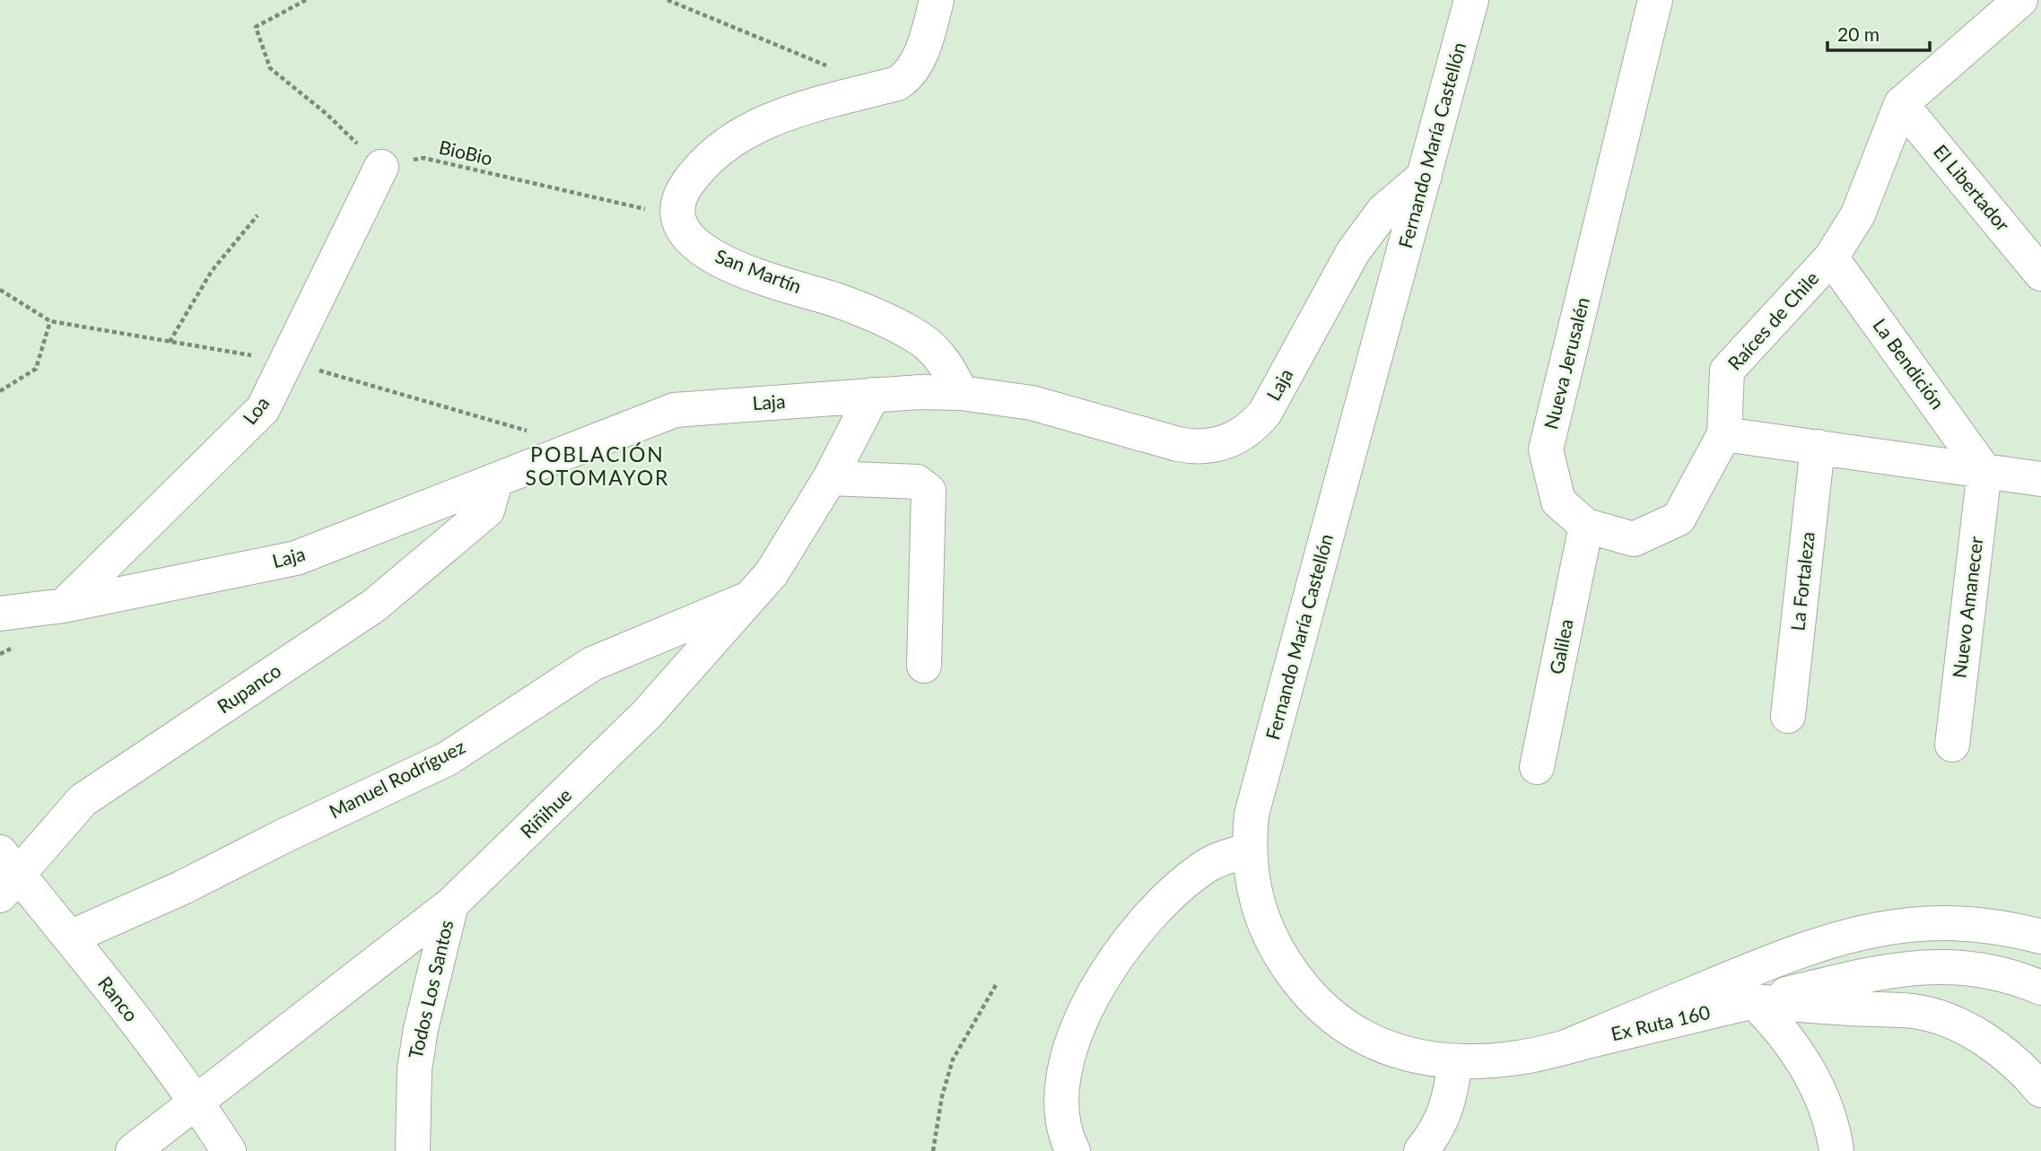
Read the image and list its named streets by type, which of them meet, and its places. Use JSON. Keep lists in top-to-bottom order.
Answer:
{
  "streets": {
    "main road": [
      "Fernando María Castellón",
      "El Libertador",
      "San Martín",
      "Raíces de Chile",
      "Nueva Jerusalén",
      "La Bendición",
      "Laja",
      "Loa",
      "La Fortaleza",
      "Nuevo Amanecer",
      "Galilea",
      "Rupanco",
      "Manuel Rodríguez",
      "Riñihue",
      "Todos Los Santos",
      "Ranco",
      "Ex Ruta 160"
    ],
    "path": ["BioBio"]
  },
  "crossings": [
    ["Fernando María Castellón", "Laja"],
    ["Fernando María Castellón", "Ex Ruta 160"],
    ["BioBio", "San Martín"],
    ["BioBio", "Loa"],
    ["El Libertador", "Raíces de Chile"],
    ["San Martín", "Laja"],
    ["Raíces de Chile", "Nueva Jerusalén"],
    ["Raíces de Chile", "La Bendición"],
    ["Nueva Jerusalén", "Galilea"],
    ["La Bendición", "Nuevo Amanecer"],
    ["Laja", "Loa"],
    ["Laja", "Rupanco"],
    ["Laja", "Riñihue"],
    ["Rupanco", "Ranco"],
    ["Manuel Rodríguez", "Riñihue"],
    ["Manuel Rodríguez", "Ranco"],
    ["Riñihue", "Todos Los Santos"],
    ["Riñihue", "Ranco"]
  ],
  "districts": ["POBLACIÓN SOTOMAYOR"],
  "scale_bar": "20 m"
}
